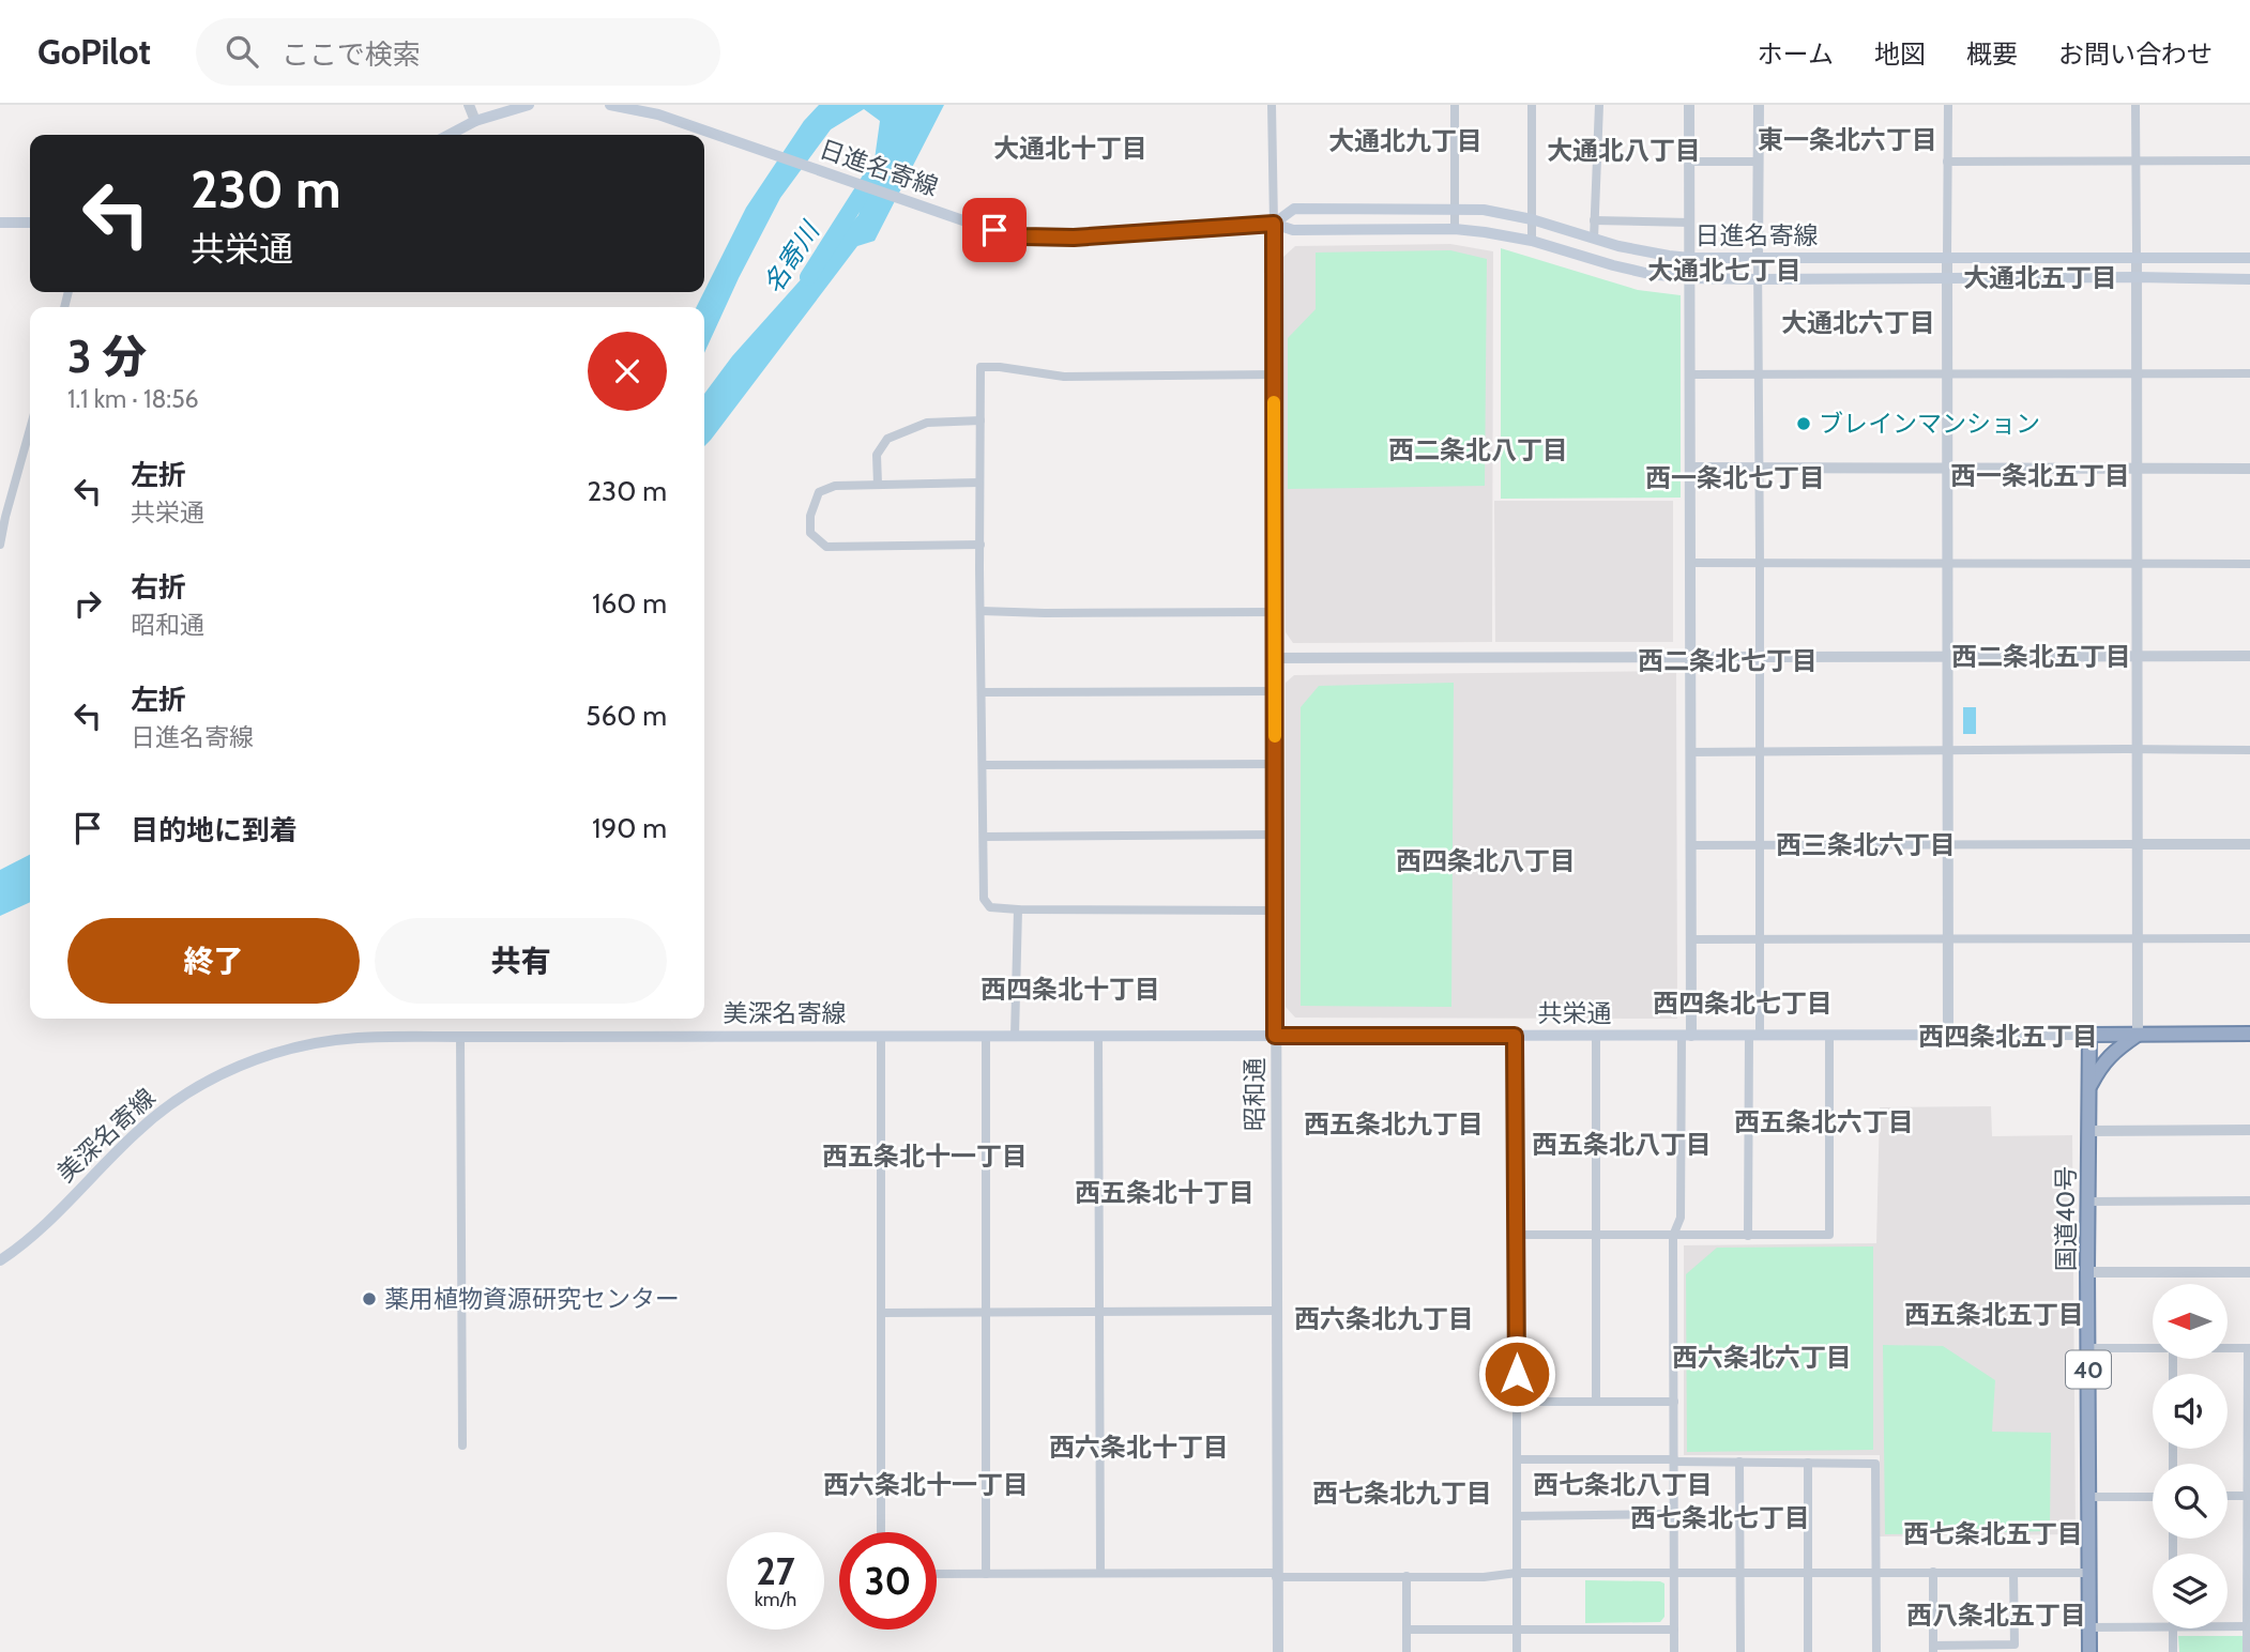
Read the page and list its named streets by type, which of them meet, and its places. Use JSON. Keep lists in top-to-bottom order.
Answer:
{
  "streets": {
    "highway": ["国道40号", "40"],
    "main road": ["日進名寄線", "美深名寄線", "共栄通"],
    "street": ["昭和通"]
  },
  "crossings": [
    ["日進名寄線", "昭和通"],
    ["美深名寄線", "共栄通"],
    ["共栄通", "昭和通"],
    ["共栄通", "国道40号"]
  ],
  "districts": [
    "東一条北六丁目",
    "大通北九丁目",
    "大通北十丁目",
    "大通北八丁目",
    "大通北七丁目",
    "大通北五丁目",
    "大通北六丁目",
    "西二条北八丁目",
    "西一条北五丁目",
    "西一条北七丁目",
    "西二条北五丁目",
    "西二条北七丁目",
    "西三条北六丁目",
    "西四条北八丁目",
    "西四条北十丁目",
    "西四条北七丁目",
    "西四条北五丁目",
    "西五条北六丁目",
    "西五条北九丁目",
    "西五条北八丁目",
    "西五条北十一丁目",
    "西五条北十丁目",
    "西五条北五丁目",
    "西六条北九丁目",
    "西六条北六丁目",
    "西六条北十丁目",
    "西六条北十一丁目",
    "西七条北八丁目",
    "西七条北九丁目",
    "西七条北七丁目",
    "西七条北五丁目",
    "西八条北五丁目"
  ],
  "water": ["名寄川"],
  "places": ["ブレインマンション", "薬用植物資源研究センター"],
  "north": "left",
  "page": {
    "header": "GoPilot",
    "search": "ここで検索",
    "nav": [
      "ホーム",
      "地図",
      "概要",
      "お問い合わせ"
    ],
    "turn": ["230 m", "共栄通"],
    "heading": ["3 分", "1.1 km · 18:56"],
    "list": [
      {
        "name": "左折",
        "note": "共栄通",
        "value": "230 m"
      },
      {
        "name": "右折",
        "note": "昭和通",
        "value": "160 m"
      },
      {
        "name": "左折",
        "note": "日進名寄線",
        "value": "560 m"
      },
      {
        "name": "目的地に到着",
        "value": "190 m"
      }
    ],
    "buttons": ["終了", "共有"],
    "speed": "27 km/h",
    "limit": "30"
  }
}
